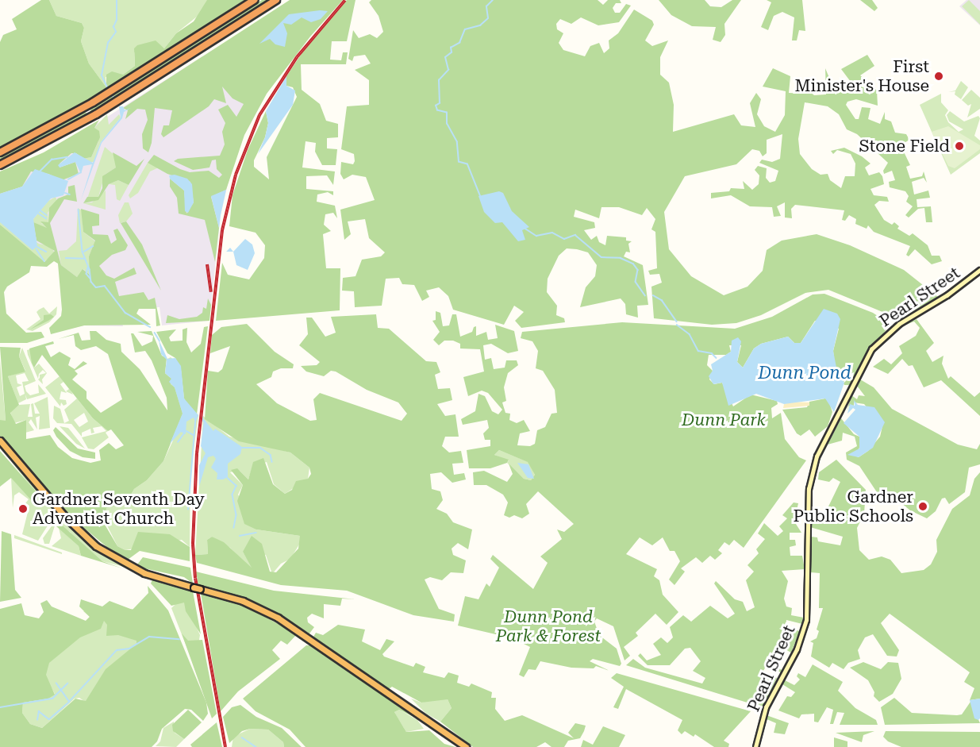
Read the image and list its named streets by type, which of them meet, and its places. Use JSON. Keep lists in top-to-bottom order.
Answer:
{
  "streets": {
    "main road": ["Pearl Street"]
  },
  "water": ["Dunn Pond"],
  "parks": ["Dunn Park", "Dunn Pond Park & Forest"],
  "places": [
    "First Minister's House",
    "Stone Field",
    "Gardner Public Schools",
    "Gardner Seventh Day Adventist Church"
  ]
}
